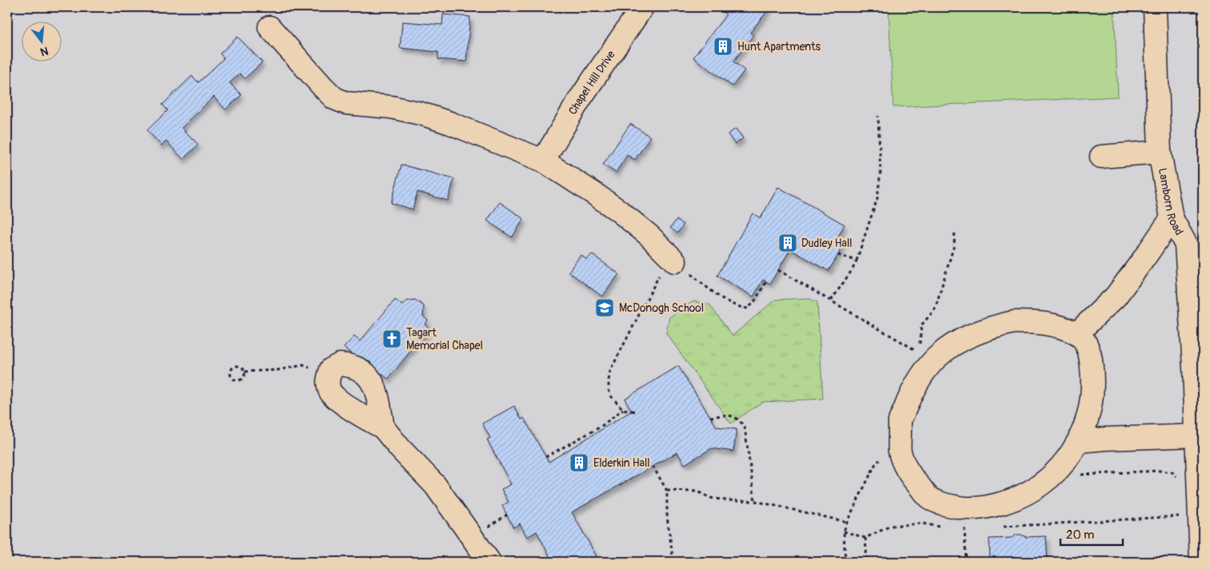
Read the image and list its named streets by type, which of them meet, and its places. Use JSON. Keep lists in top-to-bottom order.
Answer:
{
  "streets": {
    "street": ["Chapel Hill Drive", "Lamborn Road"]
  },
  "places": {
    "building": ["Hunt Apartments", "Dudley Hall", "Elderkin Hall"],
    "school or university": ["McDonogh School"],
    "church": ["Tagart Memorial Chapel"]
  },
  "scale_bar": "20 m",
  "north": "bottom"
}
